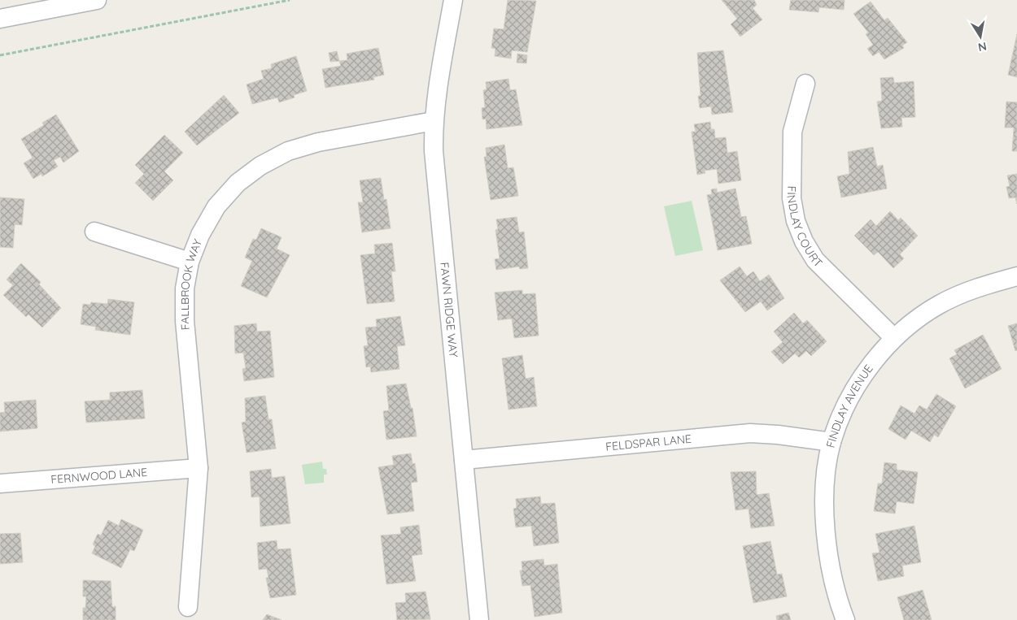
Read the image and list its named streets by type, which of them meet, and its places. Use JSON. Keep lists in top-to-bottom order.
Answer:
{
  "streets": {
    "street": [
      "FINDLAY COURT",
      "FALLBROOK WAY",
      "FAWN RIDGE WAY",
      "FINDLAY AVENUE",
      "FELDSPAR LANE",
      "FERNWOOD LANE"
    ]
  },
  "crossings": [
    ["FINDLAY COURT", "FINDLAY AVENUE"],
    ["FALLBROOK WAY", "FAWN RIDGE WAY"],
    ["FALLBROOK WAY", "FERNWOOD LANE"],
    ["FAWN RIDGE WAY", "FELDSPAR LANE"],
    ["FINDLAY AVENUE", "FELDSPAR LANE"]
  ],
  "north": "bottom"
}
